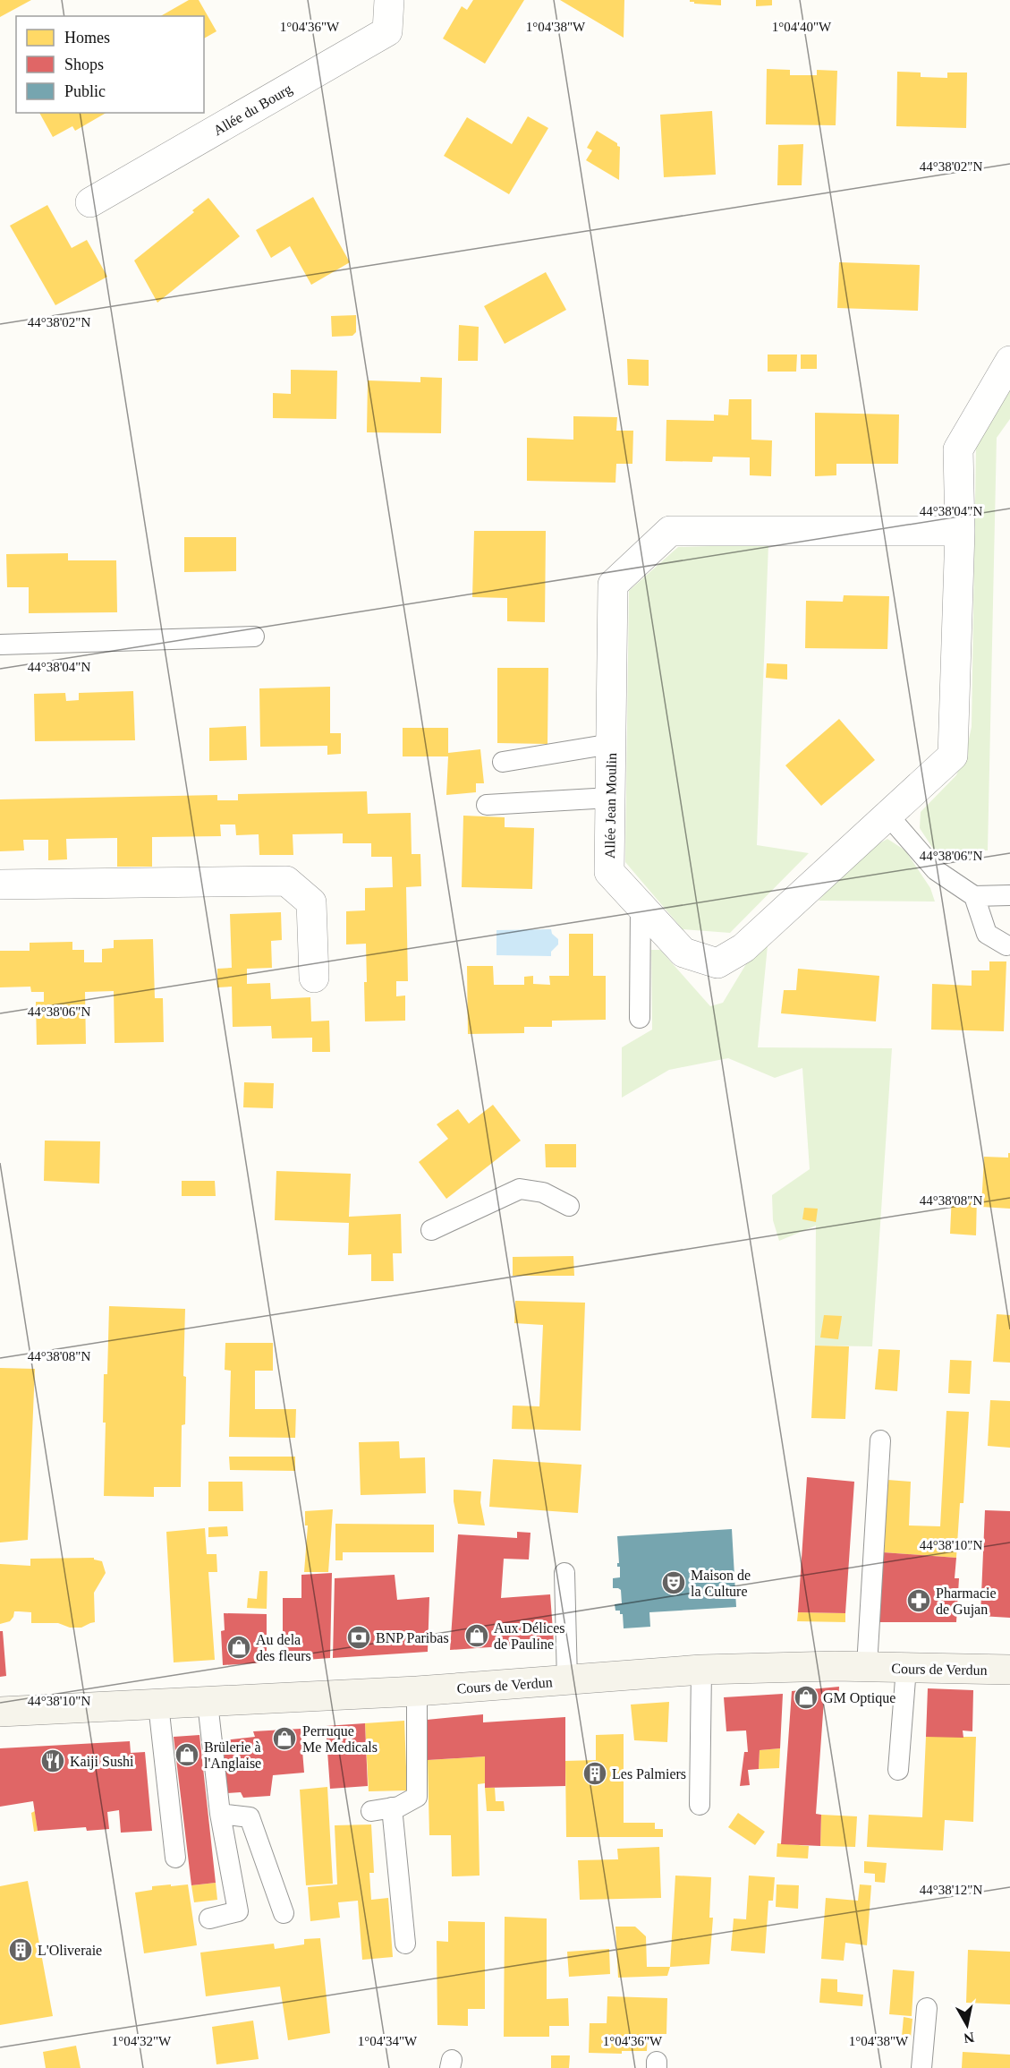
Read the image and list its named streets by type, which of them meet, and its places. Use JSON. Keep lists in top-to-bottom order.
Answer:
{
  "streets": {
    "main road": ["Cours de Verdun"],
    "street": ["Allée du Bourg", "Allée Jean Moulin"]
  },
  "places": {
    "theatre": ["Maison de la Culture"],
    "pharmacy": ["Pharmacie de Gujan"],
    "shop": [
      "Aux Délices de Pauline",
      "Au dela des fleurs",
      "GM Optique",
      "Perruque Me Medicals",
      "Brülerie à l'Anglaise"
    ],
    "bank": ["BNP Paribas"],
    "restaurant": ["Kaiji Sushi"],
    "building": ["Les Palmiers", "L'Oliveraie"]
  },
  "legend": ["Homes", "Shops", "Public"],
  "north": "bottom",
  "coordinates": [
    "1°04'36\"W",
    "1°04'38\"W",
    "1°04'40\"W",
    "44°38'02\"N",
    "44°38'04\"N",
    "44°38'06\"N",
    "44°38'08\"N",
    "44°38'10\"N",
    "44°38'12\"N",
    "1°04'32\"W",
    "1°04'34\"W"
  ]
}
